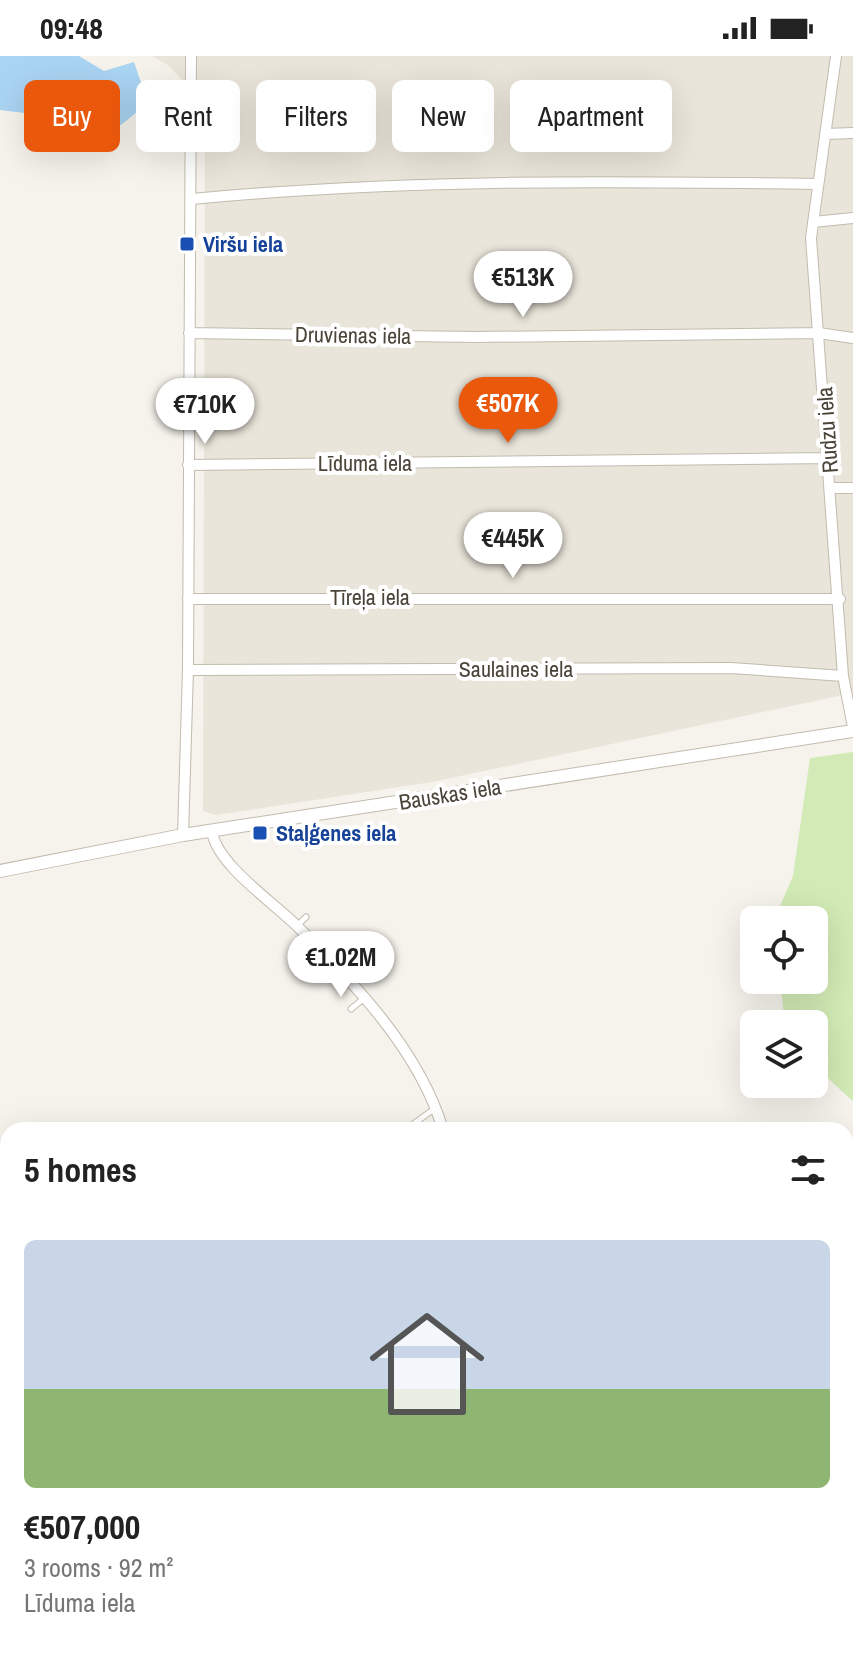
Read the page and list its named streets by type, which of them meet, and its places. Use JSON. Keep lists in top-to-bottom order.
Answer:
{
  "streets": {
    "street": [
      "Druvienas iela",
      "Rudzu iela",
      "Līduma iela",
      "Tīreļa iela",
      "Saulaines iela",
      "Bauskas iela"
    ]
  },
  "crossings": [
    ["Druvienas iela", "Rudzu iela"],
    ["Rudzu iela", "Līduma iela"],
    ["Rudzu iela", "Tīreļa iela"],
    ["Rudzu iela", "Saulaines iela"],
    ["Rudzu iela", "Bauskas iela"]
  ],
  "places": {
    "transit": ["Viršu iela", "Staļģenes iela"]
  },
  "page": {
    "status": "09:48",
    "chip": [
      "Buy",
      "Rent",
      "Filters",
      "New",
      "Apartment"
    ],
    "price": [
      "€513K",
      "€507K",
      "€710K",
      "€445K",
      "€1.02M"
    ],
    "heading": "5 homes",
    "list": [
      {
        "name": "€507,000",
        "note": "3 rooms · 92 m² · Līduma iela"
      }
    ]
  }
}
